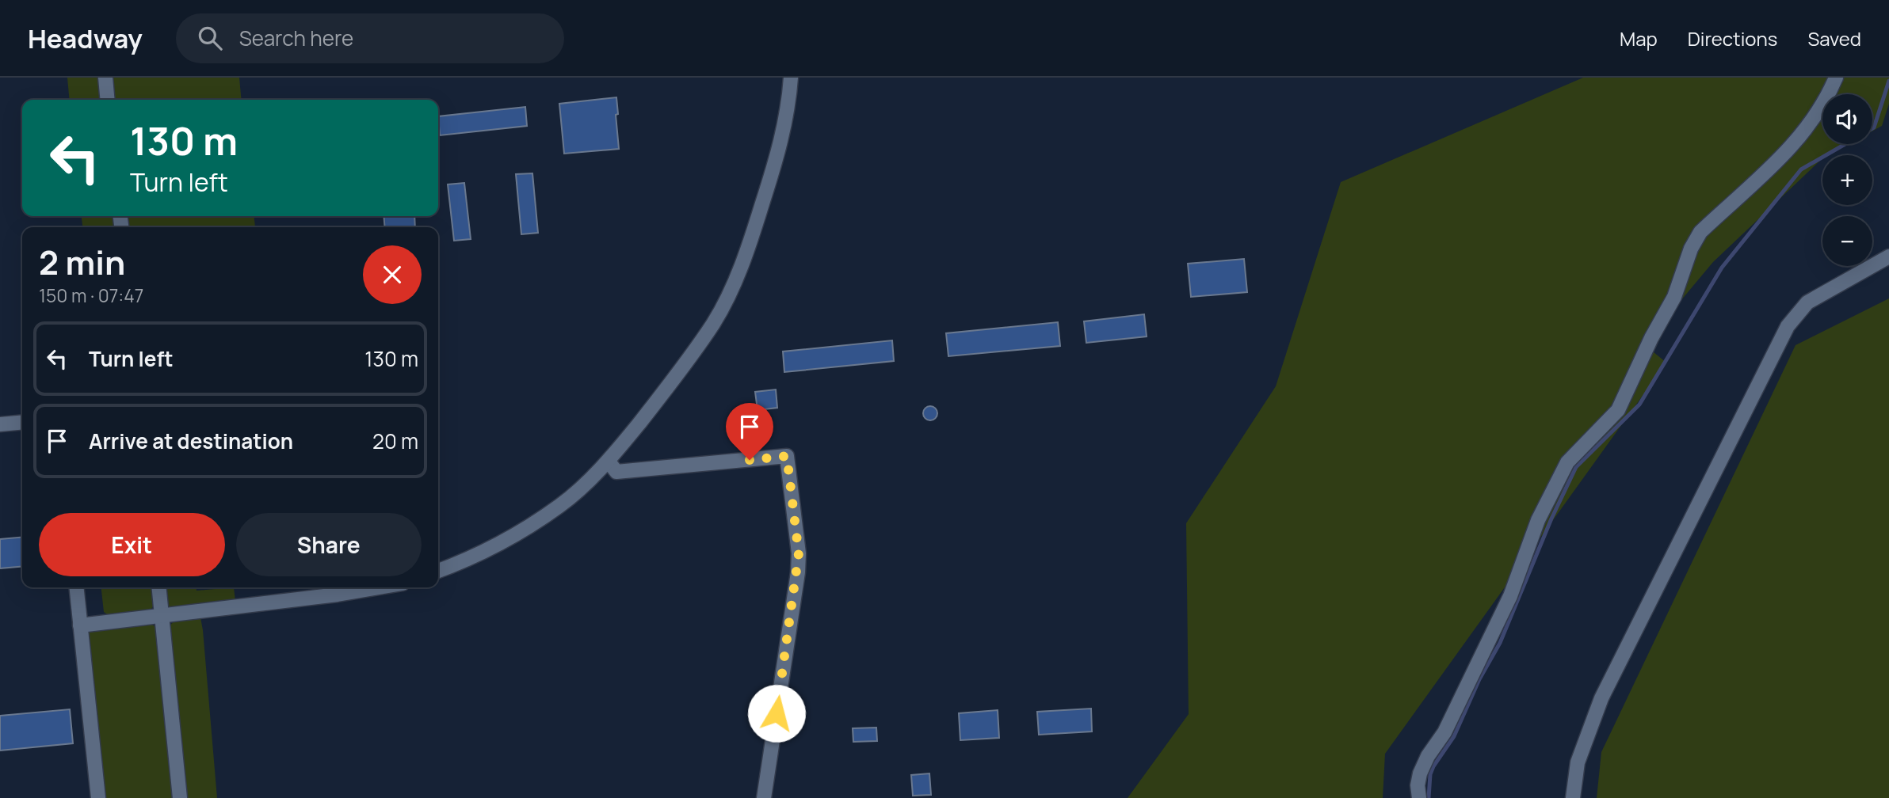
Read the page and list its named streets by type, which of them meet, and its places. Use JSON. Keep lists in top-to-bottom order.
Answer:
{
  "page": {
    "header": "Headway",
    "search": "Search here",
    "nav": ["Map", "Directions", "Saved"],
    "map_buttons": ["+", "−"],
    "turn": ["130 m", "Turn left"],
    "heading": ["2 min", "150 m · 07:47"],
    "list": [
      {
        "name": "Turn left",
        "value": "130 m"
      },
      {
        "name": "Arrive at destination",
        "value": "20 m"
      }
    ],
    "buttons": ["Exit", "Share"]
  }
}
